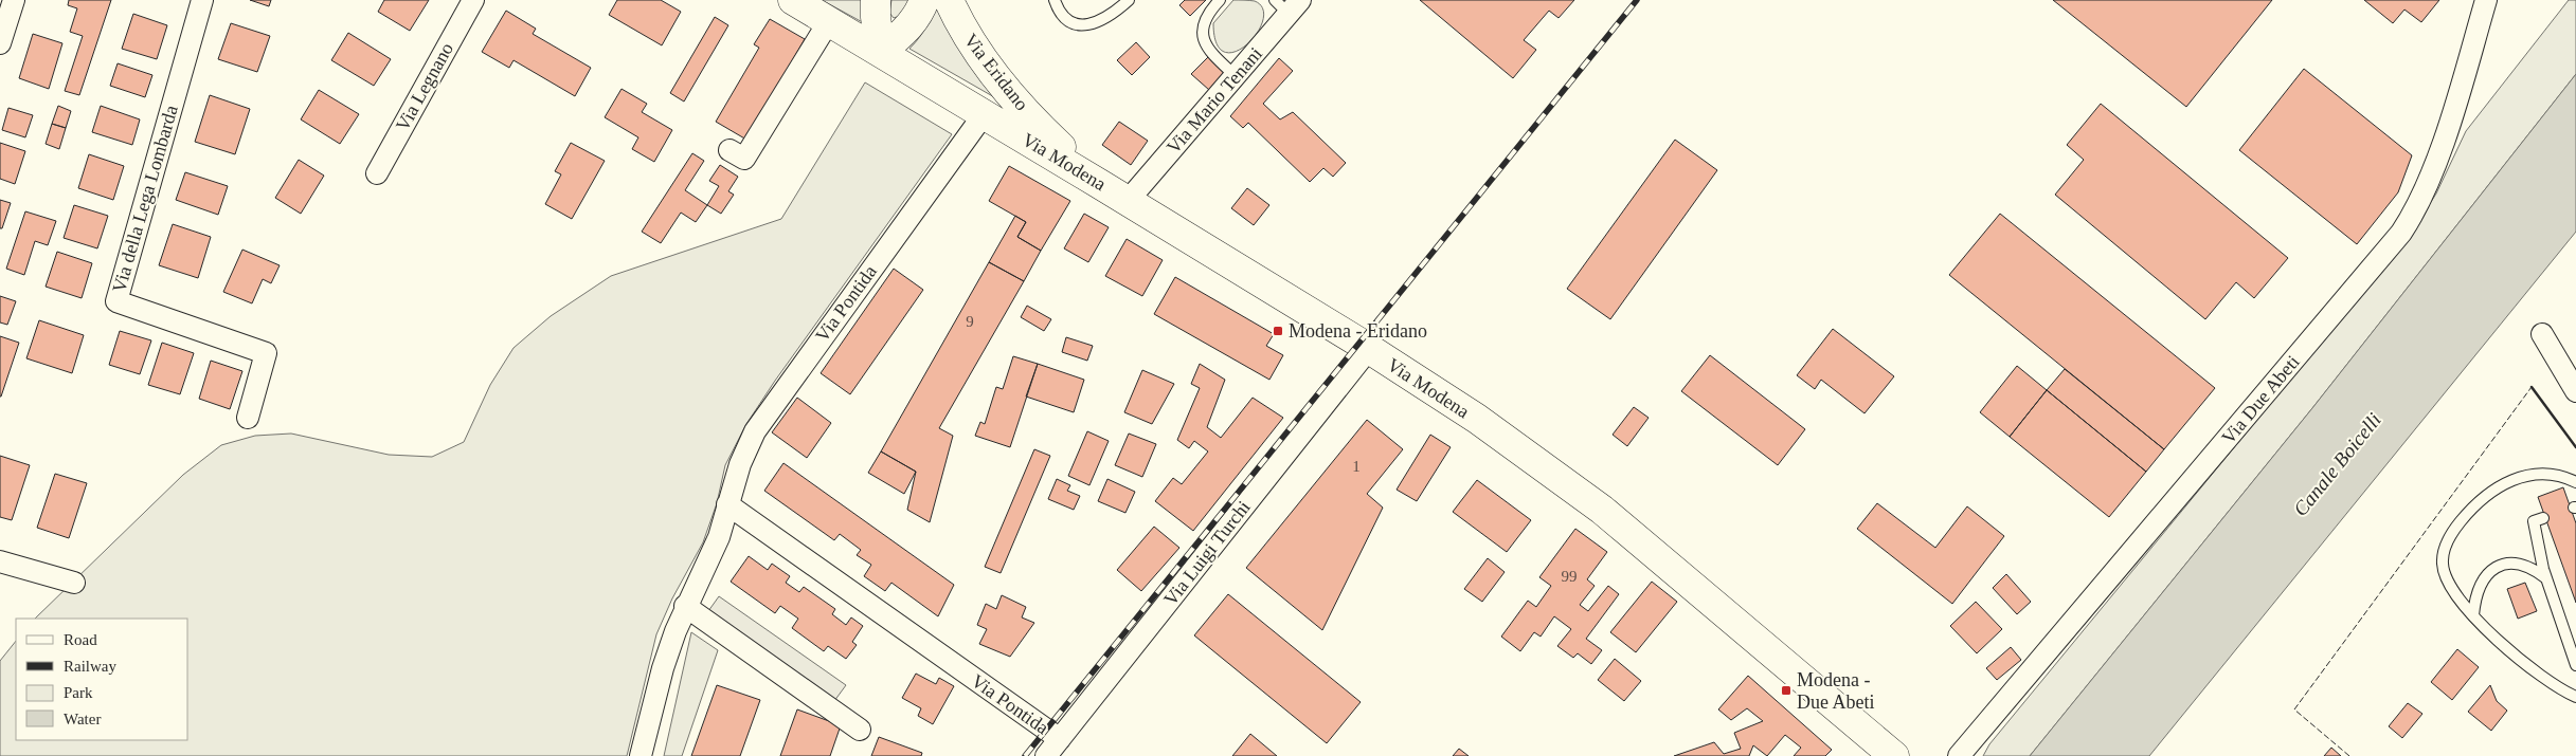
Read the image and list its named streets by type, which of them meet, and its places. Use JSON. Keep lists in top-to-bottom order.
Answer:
{
  "streets": {
    "main road": ["Via Eridano", "Via Modena"],
    "street": [
      "Via Legnano",
      "Via Mario Tenani",
      "Via della Lega Lombarda",
      "Via Pontida",
      "Via Due Abeti",
      "Via Luigi Turchi"
    ]
  },
  "crossings": [
    ["Via Eridano", "Via Modena"],
    ["Via Mario Tenani", "Via Modena"],
    ["Via Modena", "Via Pontida"],
    ["Via Modena", "Via Luigi Turchi"],
    ["Via Pontida", "Via Luigi Turchi"]
  ],
  "water": ["Canale Boicelli"],
  "places": {
    "transit": ["Modena - Eridano", "Modena - Due Abeti"]
  },
  "house_numbers": ["9", "1", "99"],
  "legend": [
    "Road",
    "Railway",
    "Park",
    "Water"
  ]
}
